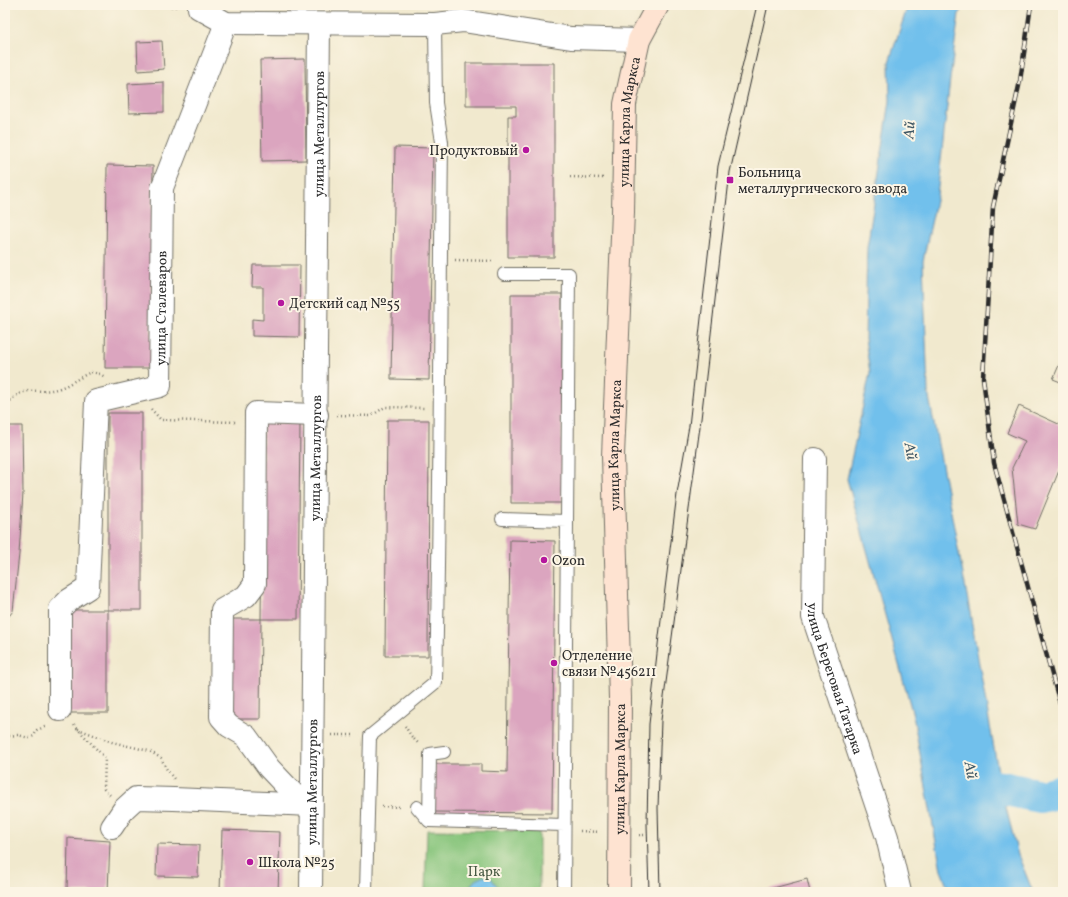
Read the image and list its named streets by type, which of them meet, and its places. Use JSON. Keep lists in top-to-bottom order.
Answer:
{
  "streets": {
    "main road": ["улица Карла Маркса"],
    "street": ["улица Металлургов", "улица Сталеваров", "улица Береговая Татарка"]
  },
  "water": ["Ай"],
  "parks": ["Парк"],
  "places": {
    "other": [
      "Продуктовый",
      "Детский сад №55",
      "Ozon",
      "Отделение связи №456211",
      "Школа №25"
    ],
    "transit": ["Больница металлургического завода"]
  }
}
